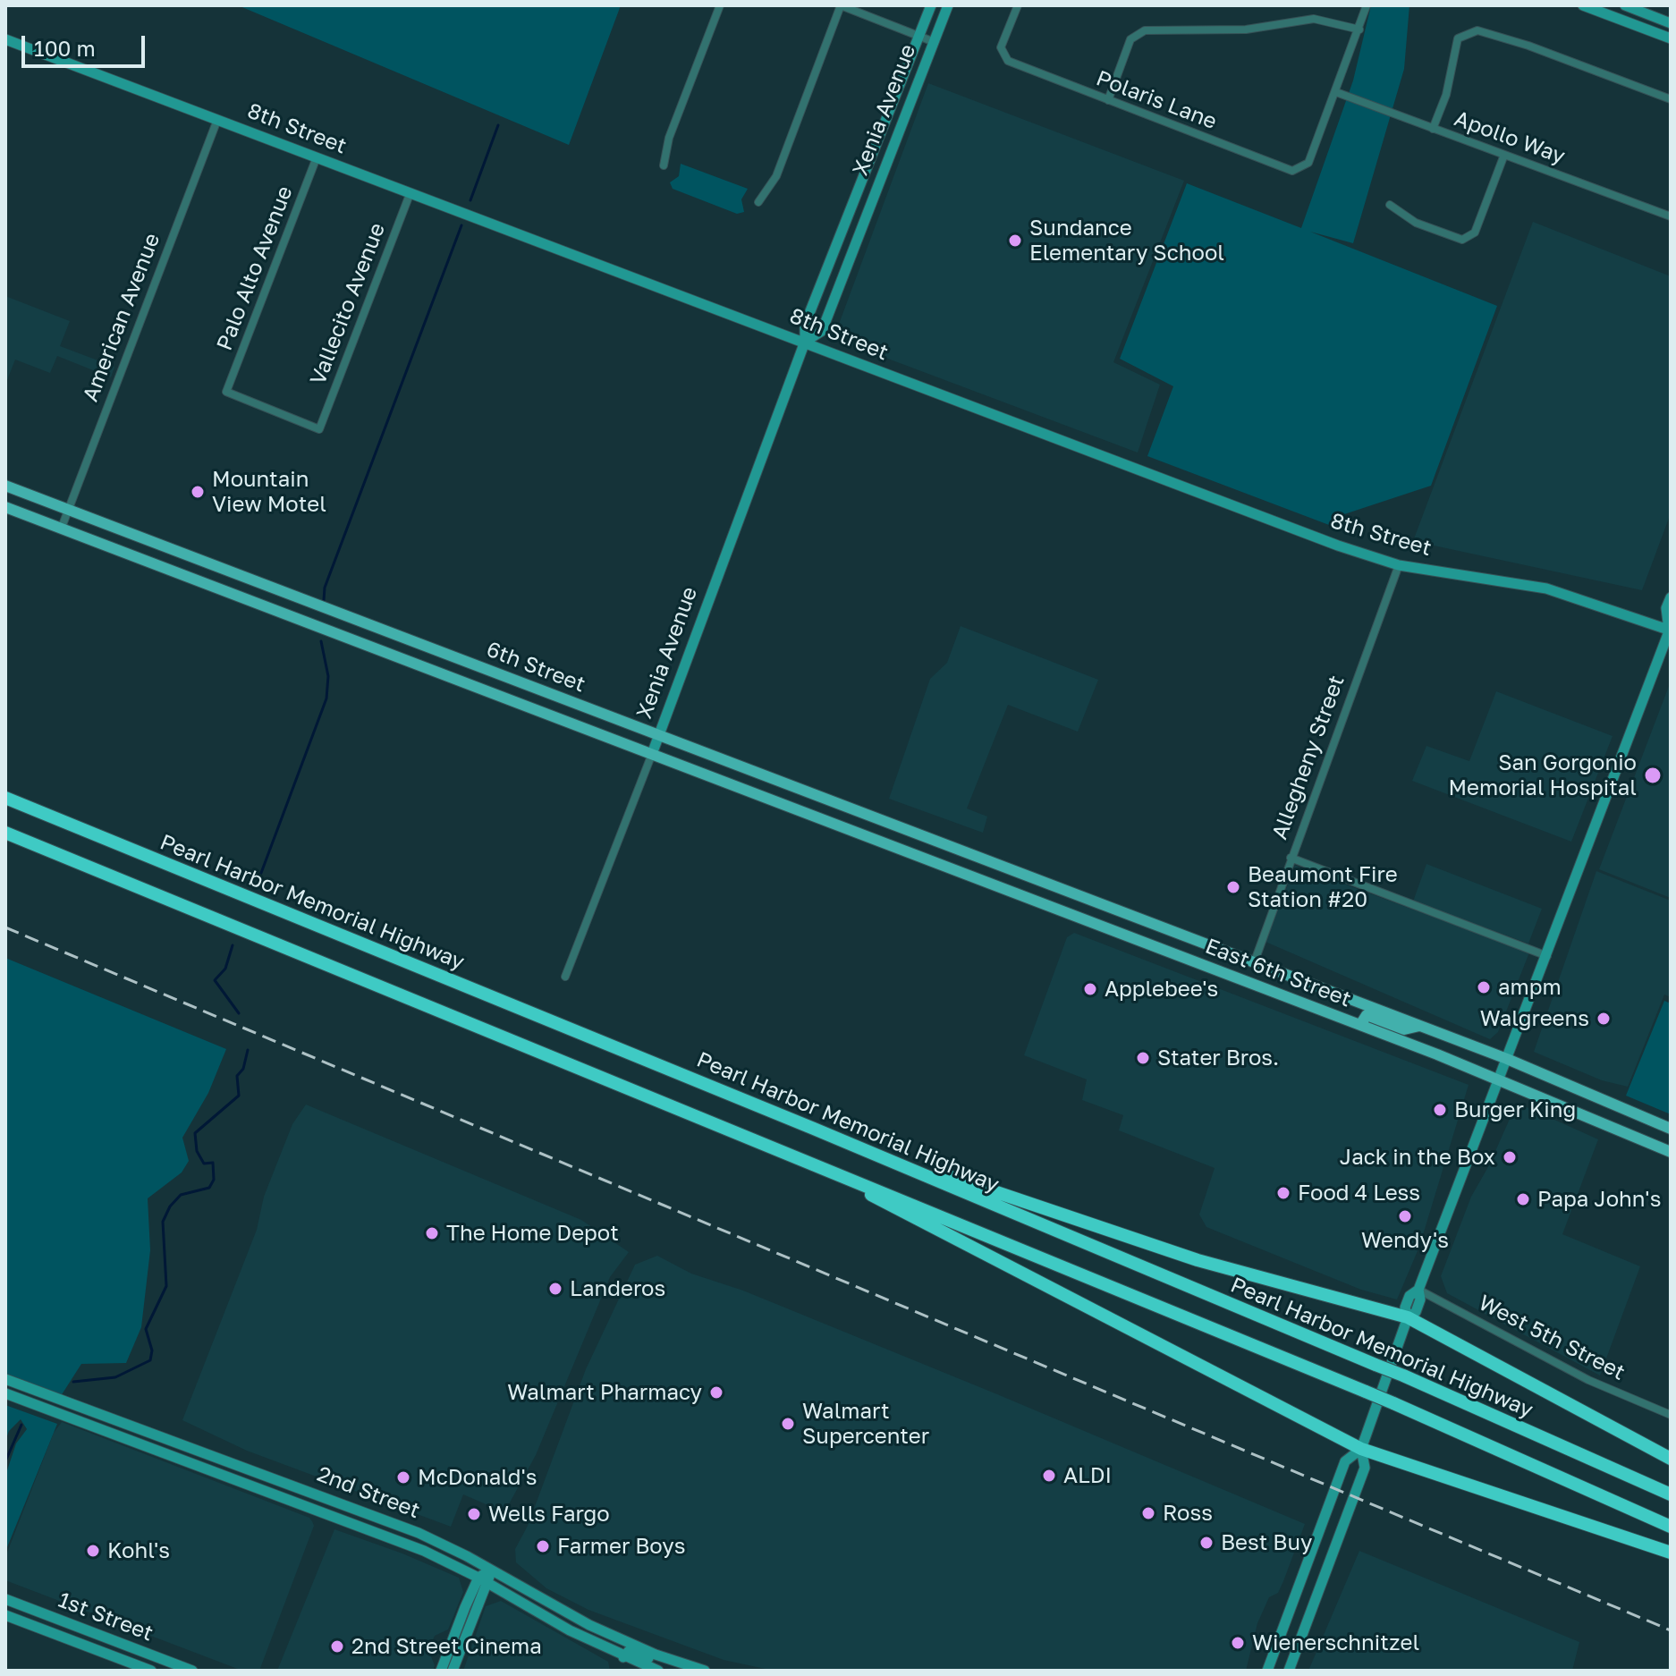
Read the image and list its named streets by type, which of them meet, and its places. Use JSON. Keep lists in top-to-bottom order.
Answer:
{
  "streets": {
    "highway": ["Pearl Harbor Memorial Highway"],
    "main road": ["6th Street", "East 6th Street"],
    "street": [
      "Polaris Lane",
      "Xenia Avenue",
      "8th Street",
      "Apollo Way",
      "Palo Alto Avenue",
      "Vallecito Avenue",
      "American Avenue",
      "Allegheny Street",
      "West 5th Street",
      "2nd Street",
      "1st Street"
    ]
  },
  "crossings": [
    ["Polaris Lane", "Apollo Way"],
    ["Xenia Avenue", "8th Street"],
    ["Xenia Avenue", "6th Street"],
    ["8th Street", "Palo Alto Avenue"],
    ["8th Street", "Vallecito Avenue"],
    ["8th Street", "American Avenue"],
    ["8th Street", "Allegheny Street"],
    ["Palo Alto Avenue", "Vallecito Avenue"],
    ["American Avenue", "6th Street"],
    ["6th Street", "East 6th Street"],
    ["Allegheny Street", "East 6th Street"]
  ],
  "places": [
    "Sundance Elementary School",
    "Mountain View Motel",
    "San Gorgonio Memorial Hospital",
    "Beaumont Fire Station #20",
    "ampm",
    "Applebee's",
    "Walgreens",
    "Stater Bros.",
    "Burger King",
    "Jack in the Box",
    "Food 4 Less",
    "Papa John's",
    "Wendy's",
    "The Home Depot",
    "Landeros",
    "Walmart Pharmacy",
    "Walmart Supercenter",
    "ALDI",
    "McDonald's",
    "Ross",
    "Wells Fargo",
    "Best Buy",
    "Farmer Boys",
    "Kohl's",
    "Wienerschnitzel",
    "2nd Street Cinema"
  ],
  "scale_bar": "100 m"
}
